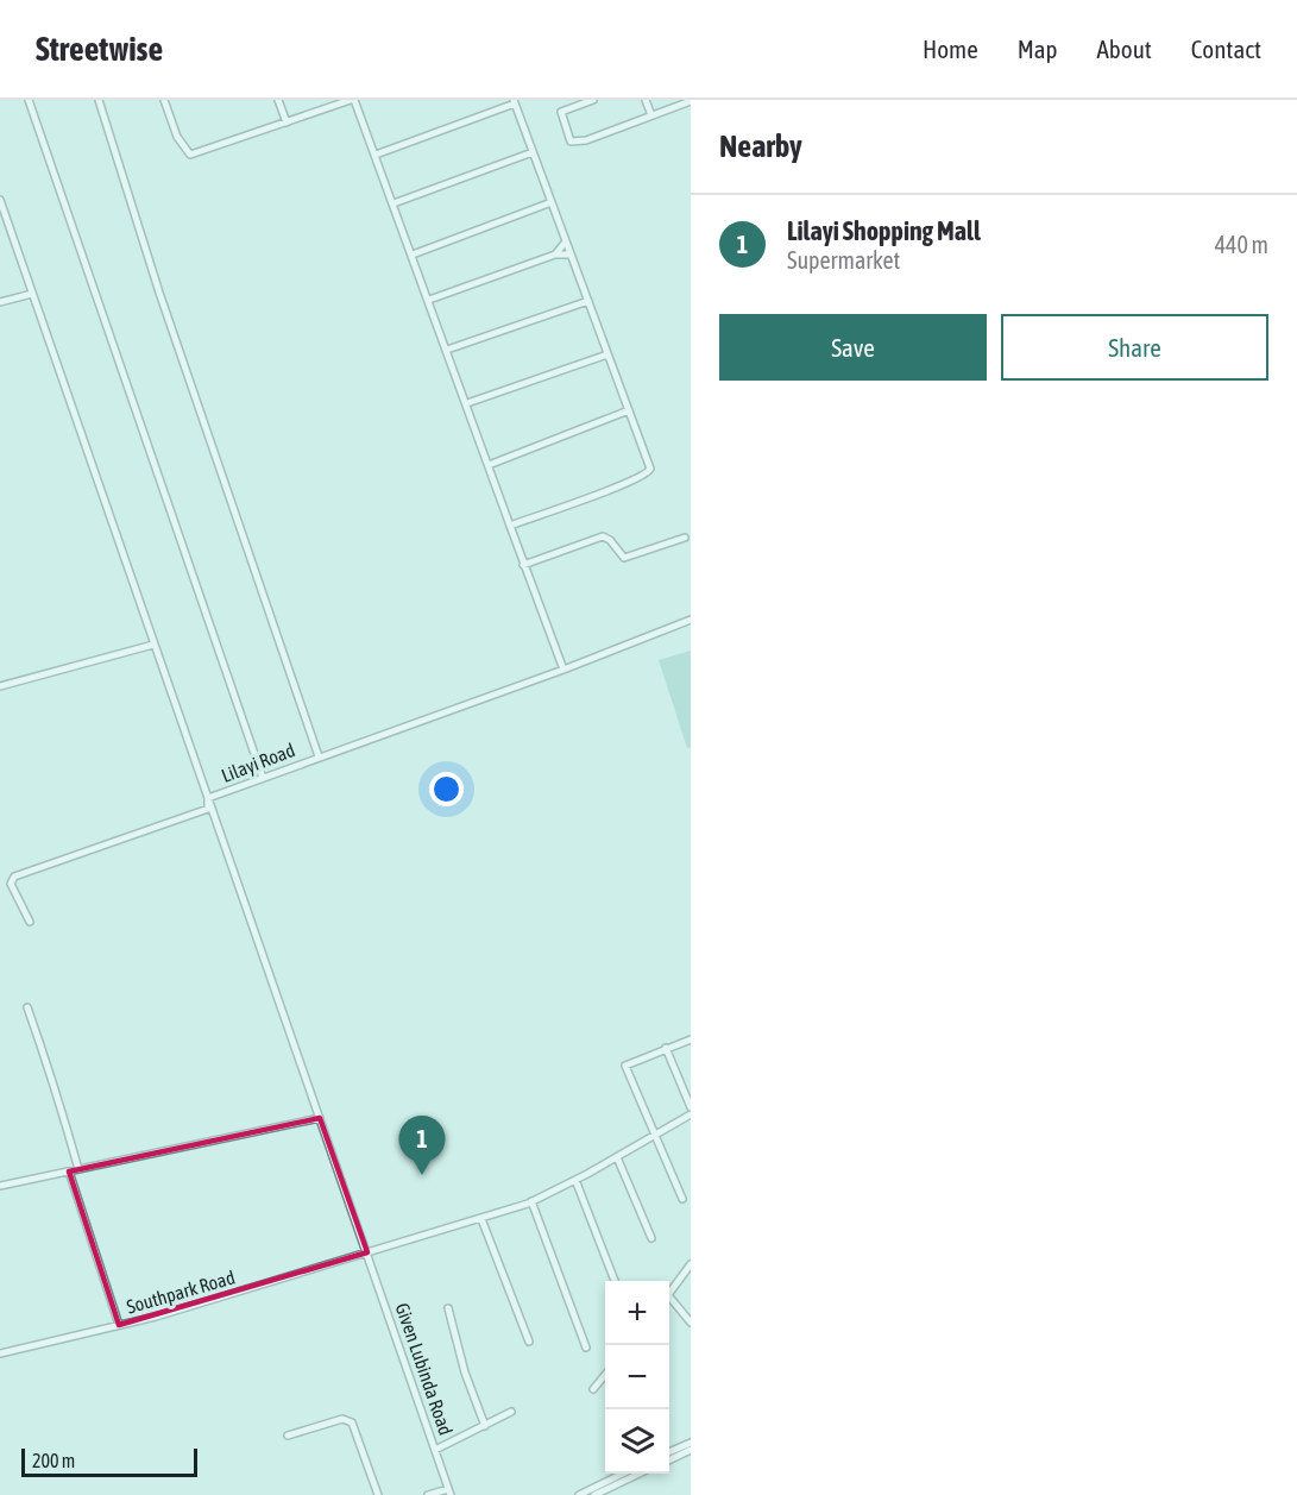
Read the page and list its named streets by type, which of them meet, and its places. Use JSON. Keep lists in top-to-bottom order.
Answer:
{
  "streets": {
    "street": ["Lilayi Road", "Southpark Road", "Given Lubinda Road"]
  },
  "crossings": [
    ["Lilayi Road", "Southpark Road"],
    ["Lilayi Road", "Given Lubinda Road"],
    ["Southpark Road", "Given Lubinda Road"]
  ],
  "scale_bar": "200 m",
  "page": {
    "header": "Streetwise",
    "nav": [
      "Home",
      "Map",
      "About",
      "Contact"
    ],
    "heading": "Nearby",
    "list": [
      {
        "mark": "1",
        "name": "Lilayi Shopping Mall",
        "note": "Supermarket",
        "value": "440 m"
      }
    ],
    "buttons": ["Save", "Share"],
    "pins": "1",
    "map_buttons": ["+", "−"],
    "scale": "200 m"
  }
}
